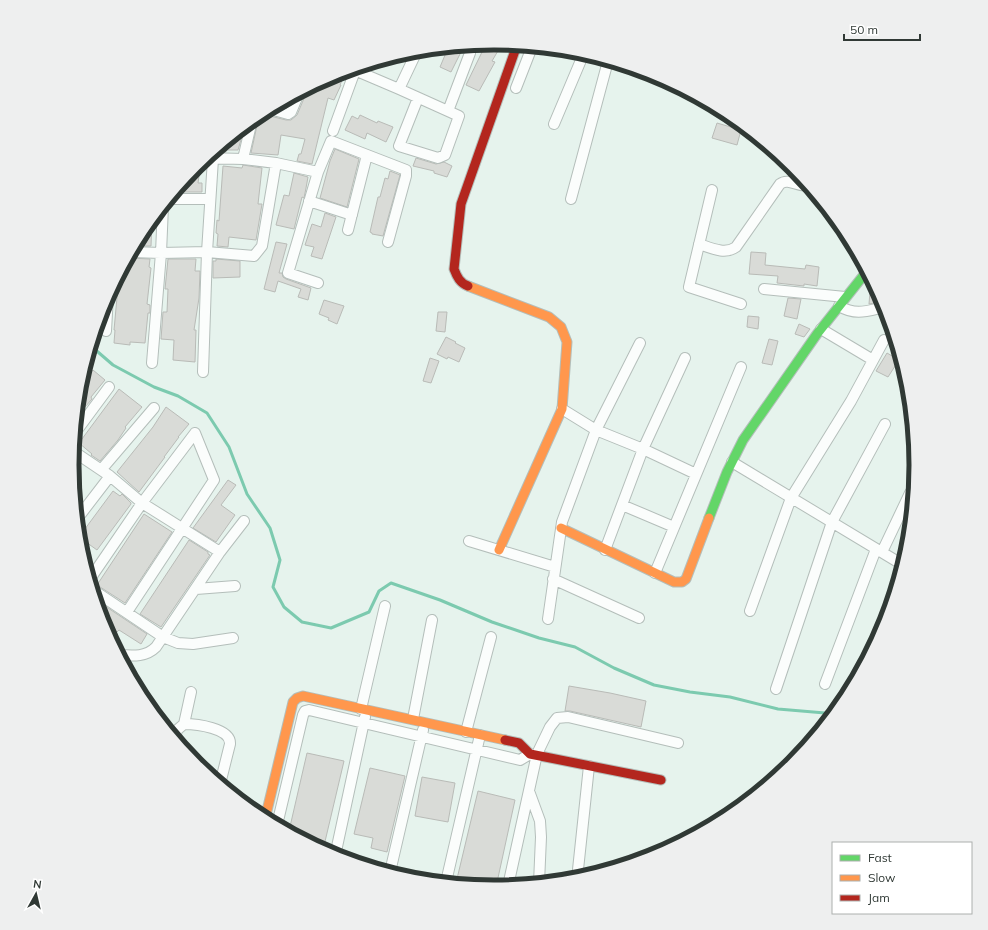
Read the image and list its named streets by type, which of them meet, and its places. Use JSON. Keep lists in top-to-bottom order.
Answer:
{
  "legend": ["Fast", "Slow", "Jam"],
  "scale_bar": "50 m",
  "north": "top"
}
